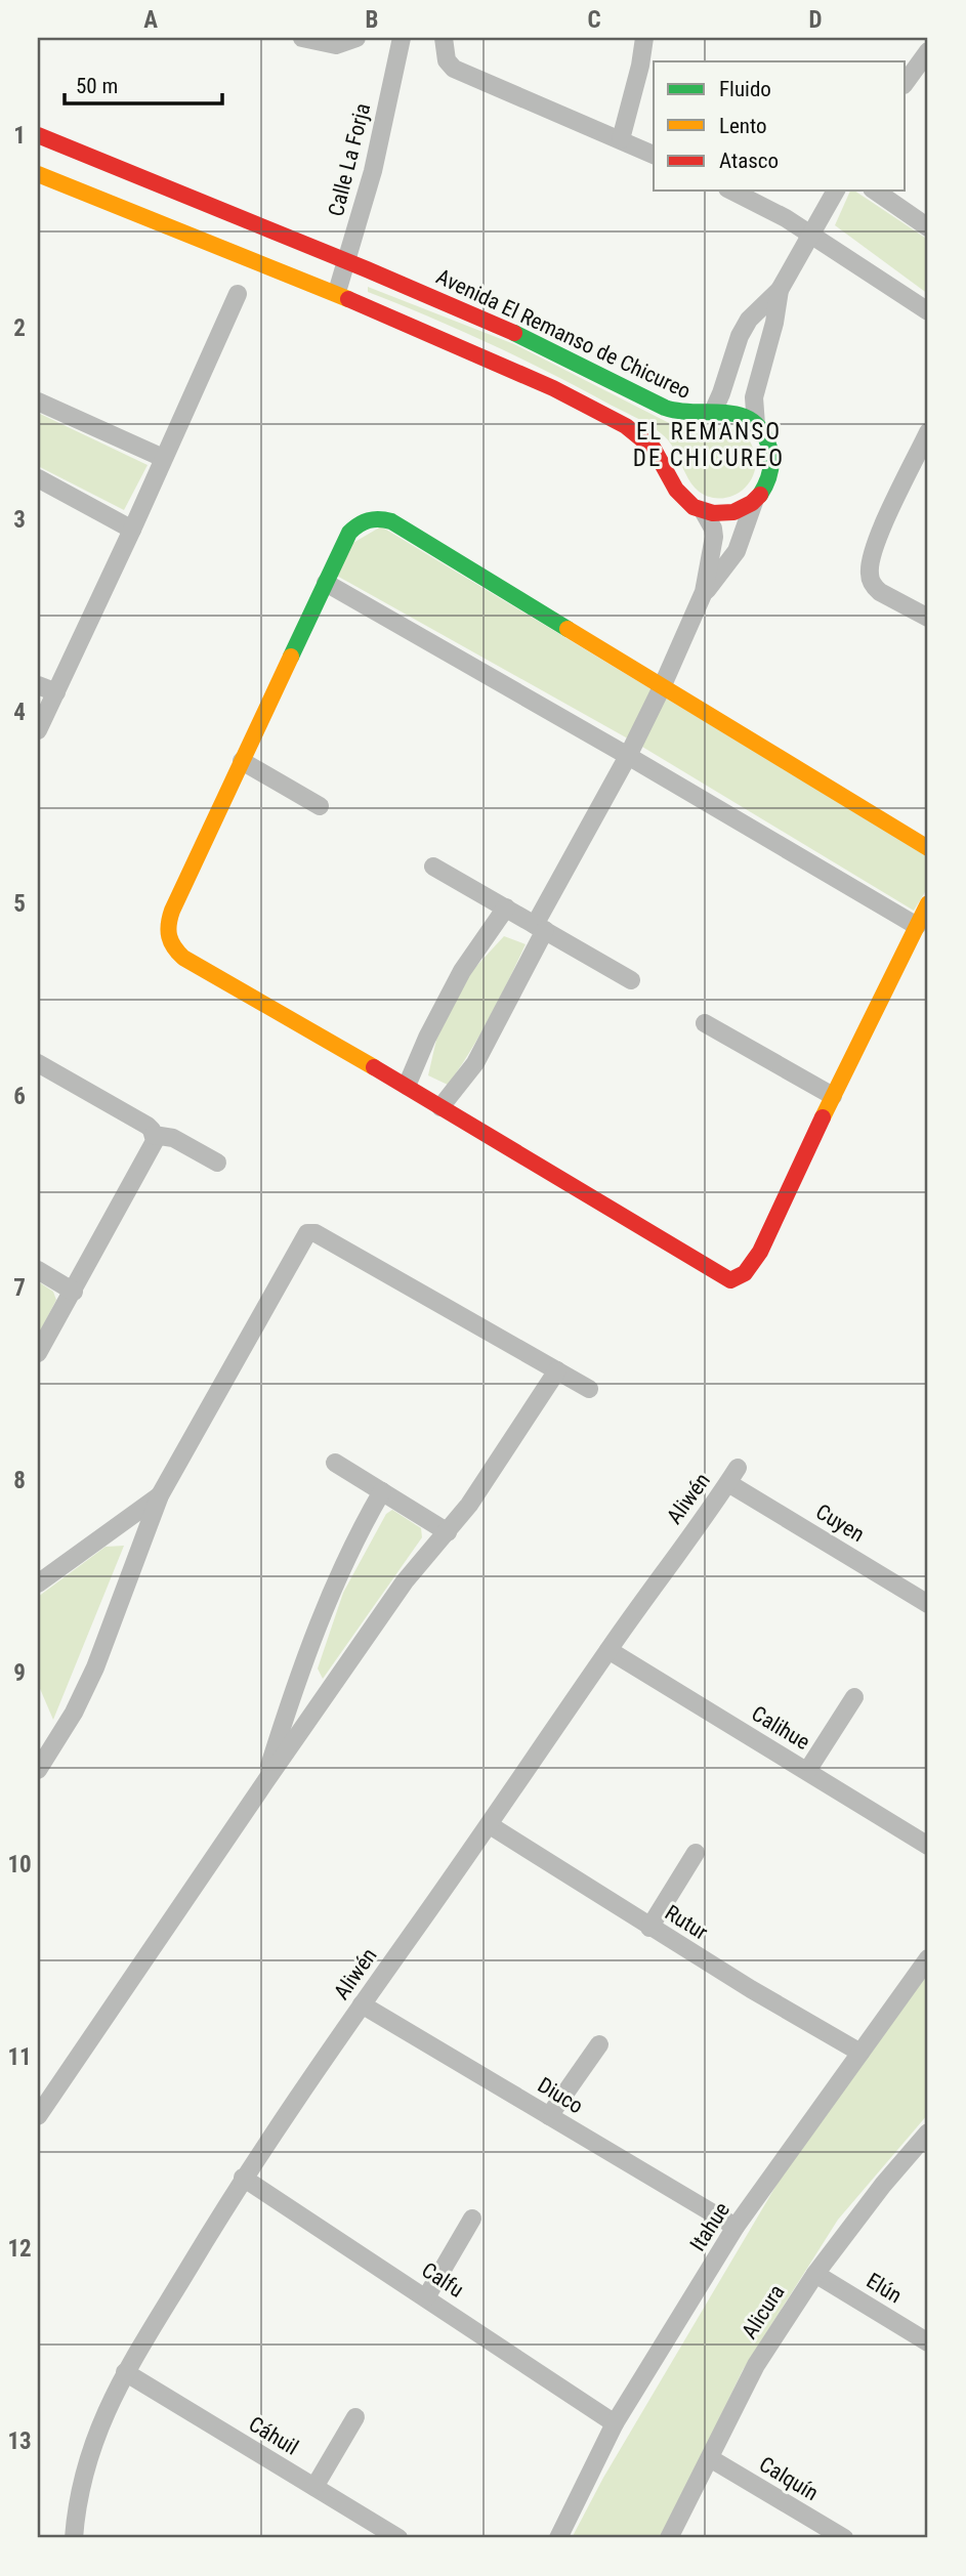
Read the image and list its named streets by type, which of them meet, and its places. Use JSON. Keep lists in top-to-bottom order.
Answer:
{
  "streets": {
    "street": [
      "Calle La Forja",
      "Avenida El Remanso de Chicureo",
      "Aliwén",
      "Cuyen",
      "Calihue",
      "Rutur",
      "Diuco",
      "Itahue",
      "Calfu",
      "Elún",
      "Alicura",
      "Cáhuil",
      "Calquín"
    ]
  },
  "crossings": [
    ["Calle La Forja", "Avenida El Remanso de Chicureo"],
    ["Aliwén", "Cuyen"],
    ["Aliwén", "Calihue"],
    ["Aliwén", "Rutur"],
    ["Aliwén", "Diuco"],
    ["Aliwén", "Calfu"],
    ["Aliwén", "Cáhuil"],
    ["Rutur", "Itahue"],
    ["Diuco", "Itahue"],
    ["Itahue", "Calfu"],
    ["Elún", "Alicura"],
    ["Alicura", "Calquín"]
  ],
  "districts": ["EL REMANSO DE CHICUREO"],
  "legend": ["Fluido", "Lento", "Atasco"],
  "scale_bar": "50 m",
  "grid": {
    "columns": [
      "A",
      "B",
      "C",
      "D"
    ],
    "rows": [
      "1",
      "2",
      "3",
      "4",
      "5",
      "6",
      "7",
      "8",
      "9",
      "10",
      "11",
      "12",
      "13"
    ]
  }
}
